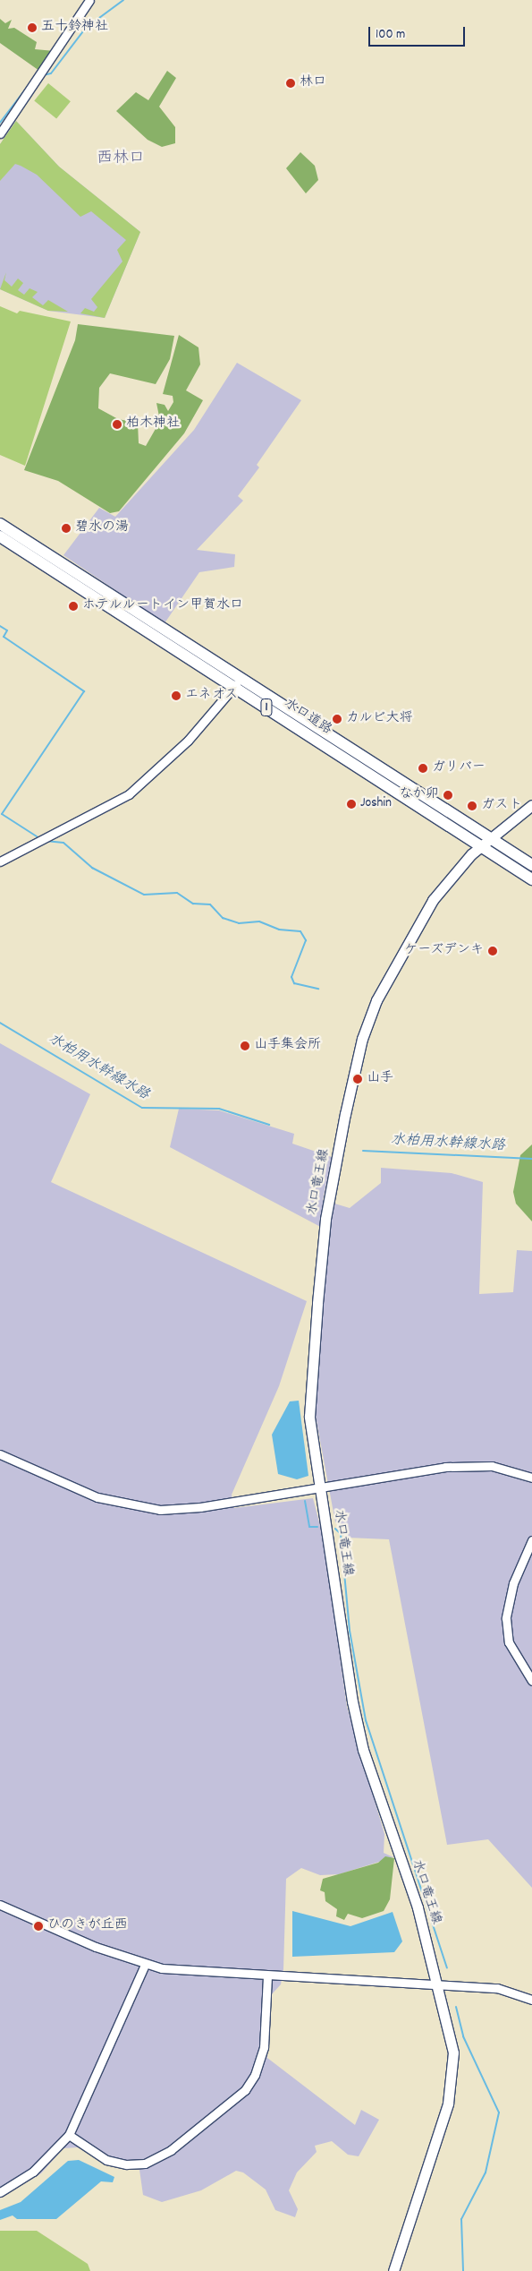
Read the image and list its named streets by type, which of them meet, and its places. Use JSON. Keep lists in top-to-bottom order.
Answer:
{
  "streets": {
    "highway": ["1", "水口道路"],
    "main road": ["水口竜王線"]
  },
  "crossings": [
    ["水口道路", "水口竜王線"]
  ],
  "districts": ["西林口"],
  "water": ["水柏用水幹線水路"],
  "places": [
    "五十鈴神社",
    "林口",
    "柏木神社",
    "碧水の湯",
    "ホテルルートイン甲賀水口",
    "エネオス",
    "カルビ大将",
    "ガリバー",
    "なか卯",
    "Joshin",
    "ガスト",
    "ケーズデンキ",
    "山手集会所",
    "山手",
    "ひのきが丘西"
  ],
  "scale_bar": "100 m"
}
